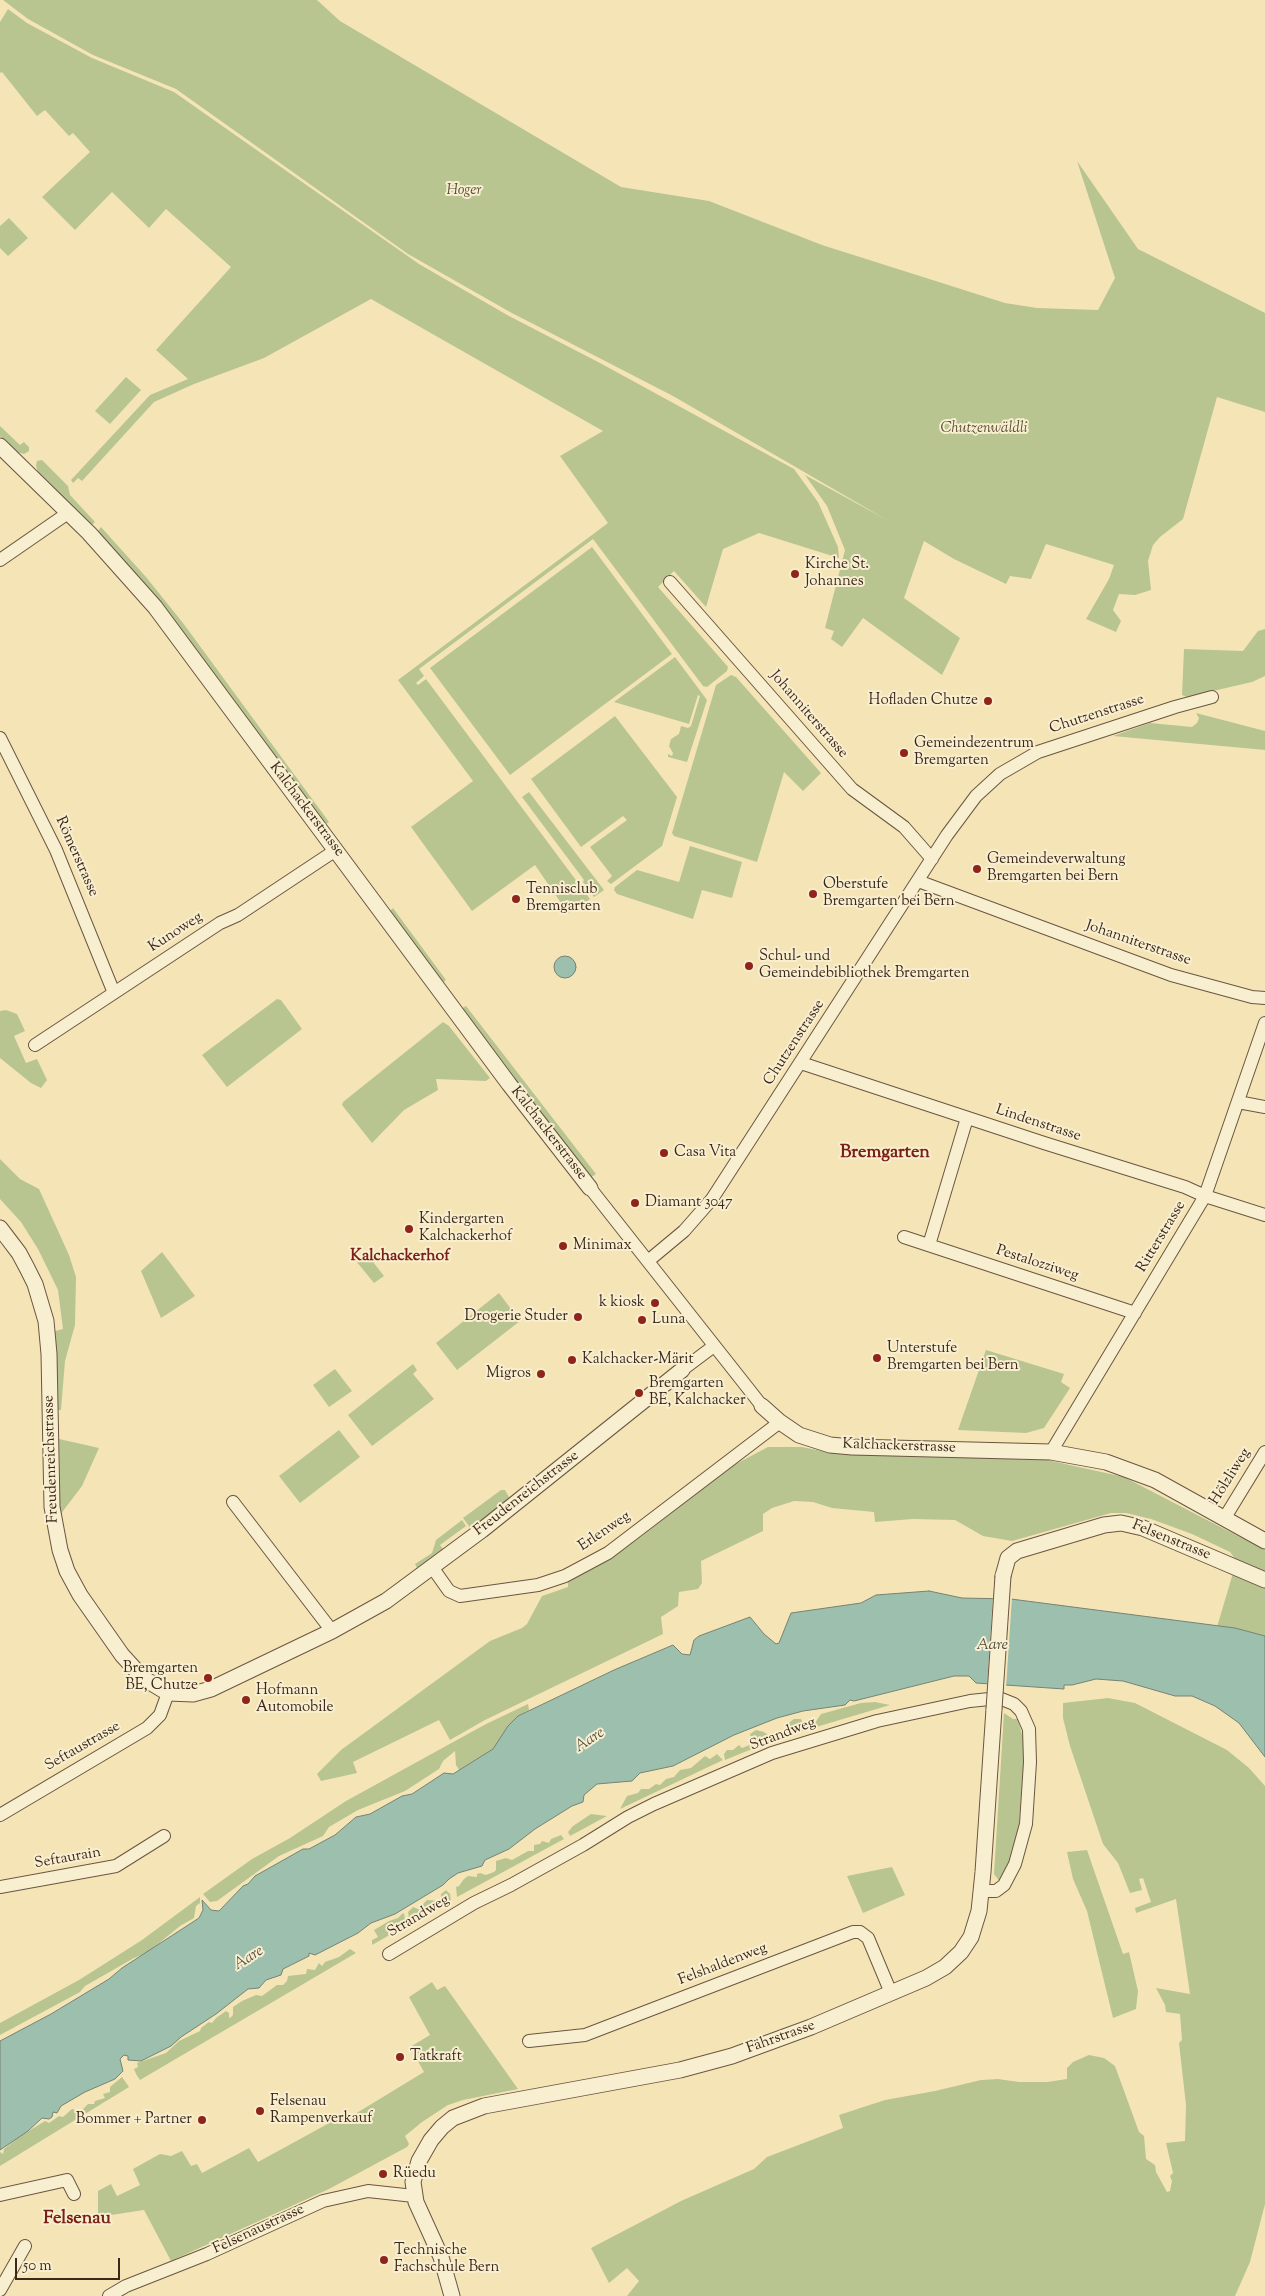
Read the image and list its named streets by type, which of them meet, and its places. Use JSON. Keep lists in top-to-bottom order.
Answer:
{
  "streets": {
    "street": [
      "Johanniterstrasse",
      "Chutzenstrasse",
      "Kalchackerstrasse",
      "Römerstrasse",
      "Kunoweg",
      "Lindenstrasse",
      "Ritterstrasse",
      "Pestalozziweg",
      "Freudenreichstrasse",
      "Hölzliweg",
      "Erlenweg",
      "Felsenstrasse",
      "Strandweg",
      "Seftaustrasse",
      "Seftaurain",
      "Felshaldenweg",
      "Fährstrasse",
      "Felsenaustrasse"
    ]
  },
  "crossings": [
    ["Johanniterstrasse", "Chutzenstrasse"],
    ["Chutzenstrasse", "Kalchackerstrasse"],
    ["Chutzenstrasse", "Lindenstrasse"],
    ["Kalchackerstrasse", "Kunoweg"],
    ["Kalchackerstrasse", "Ritterstrasse"],
    ["Kalchackerstrasse", "Freudenreichstrasse"],
    ["Kalchackerstrasse", "Hölzliweg"],
    ["Kalchackerstrasse", "Erlenweg"],
    ["Römerstrasse", "Kunoweg"],
    ["Lindenstrasse", "Ritterstrasse"],
    ["Ritterstrasse", "Pestalozziweg"],
    ["Freudenreichstrasse", "Erlenweg"],
    ["Freudenreichstrasse", "Seftaustrasse"],
    ["Felsenstrasse", "Fährstrasse"],
    ["Strandweg", "Fährstrasse"],
    ["Felshaldenweg", "Fährstrasse"],
    ["Fährstrasse", "Felsenaustrasse"]
  ],
  "districts": ["Bremgarten", "Kalchackerhof", "Felsenau"],
  "water": ["Aare"],
  "parks": ["Hoger", "Chutzenwäldli"],
  "places": [
    "Kirche St. Johannes",
    "Hofladen Chutze",
    "Gemeindezentrum Bremgarten",
    "Gemeindeverwaltung Bremgarten bei Bern",
    "Oberstufe Bremgarten bei Bern",
    "Tennisclub Bremgarten",
    "Schul- und Gemeindebibliothek Bremgarten",
    "Casa Vita",
    "Diamant 3047",
    "Kindergarten Kalchackerhof",
    "Minimax",
    "k kiosk",
    "Drogerie Studer",
    "Luna",
    "Unterstufe Bremgarten bei Bern",
    "Kalchacker-Märit",
    "Migros",
    "Bremgarten BE, Kalchacker",
    "Bremgarten BE, Chutze",
    "Hofmann Automobile",
    "Tatkraft",
    "Felsenau Rampenverkauf",
    "Bommer + Partner",
    "Rüedu",
    "Technische Fachschule Bern"
  ],
  "scale_bar": "50 m"
}
